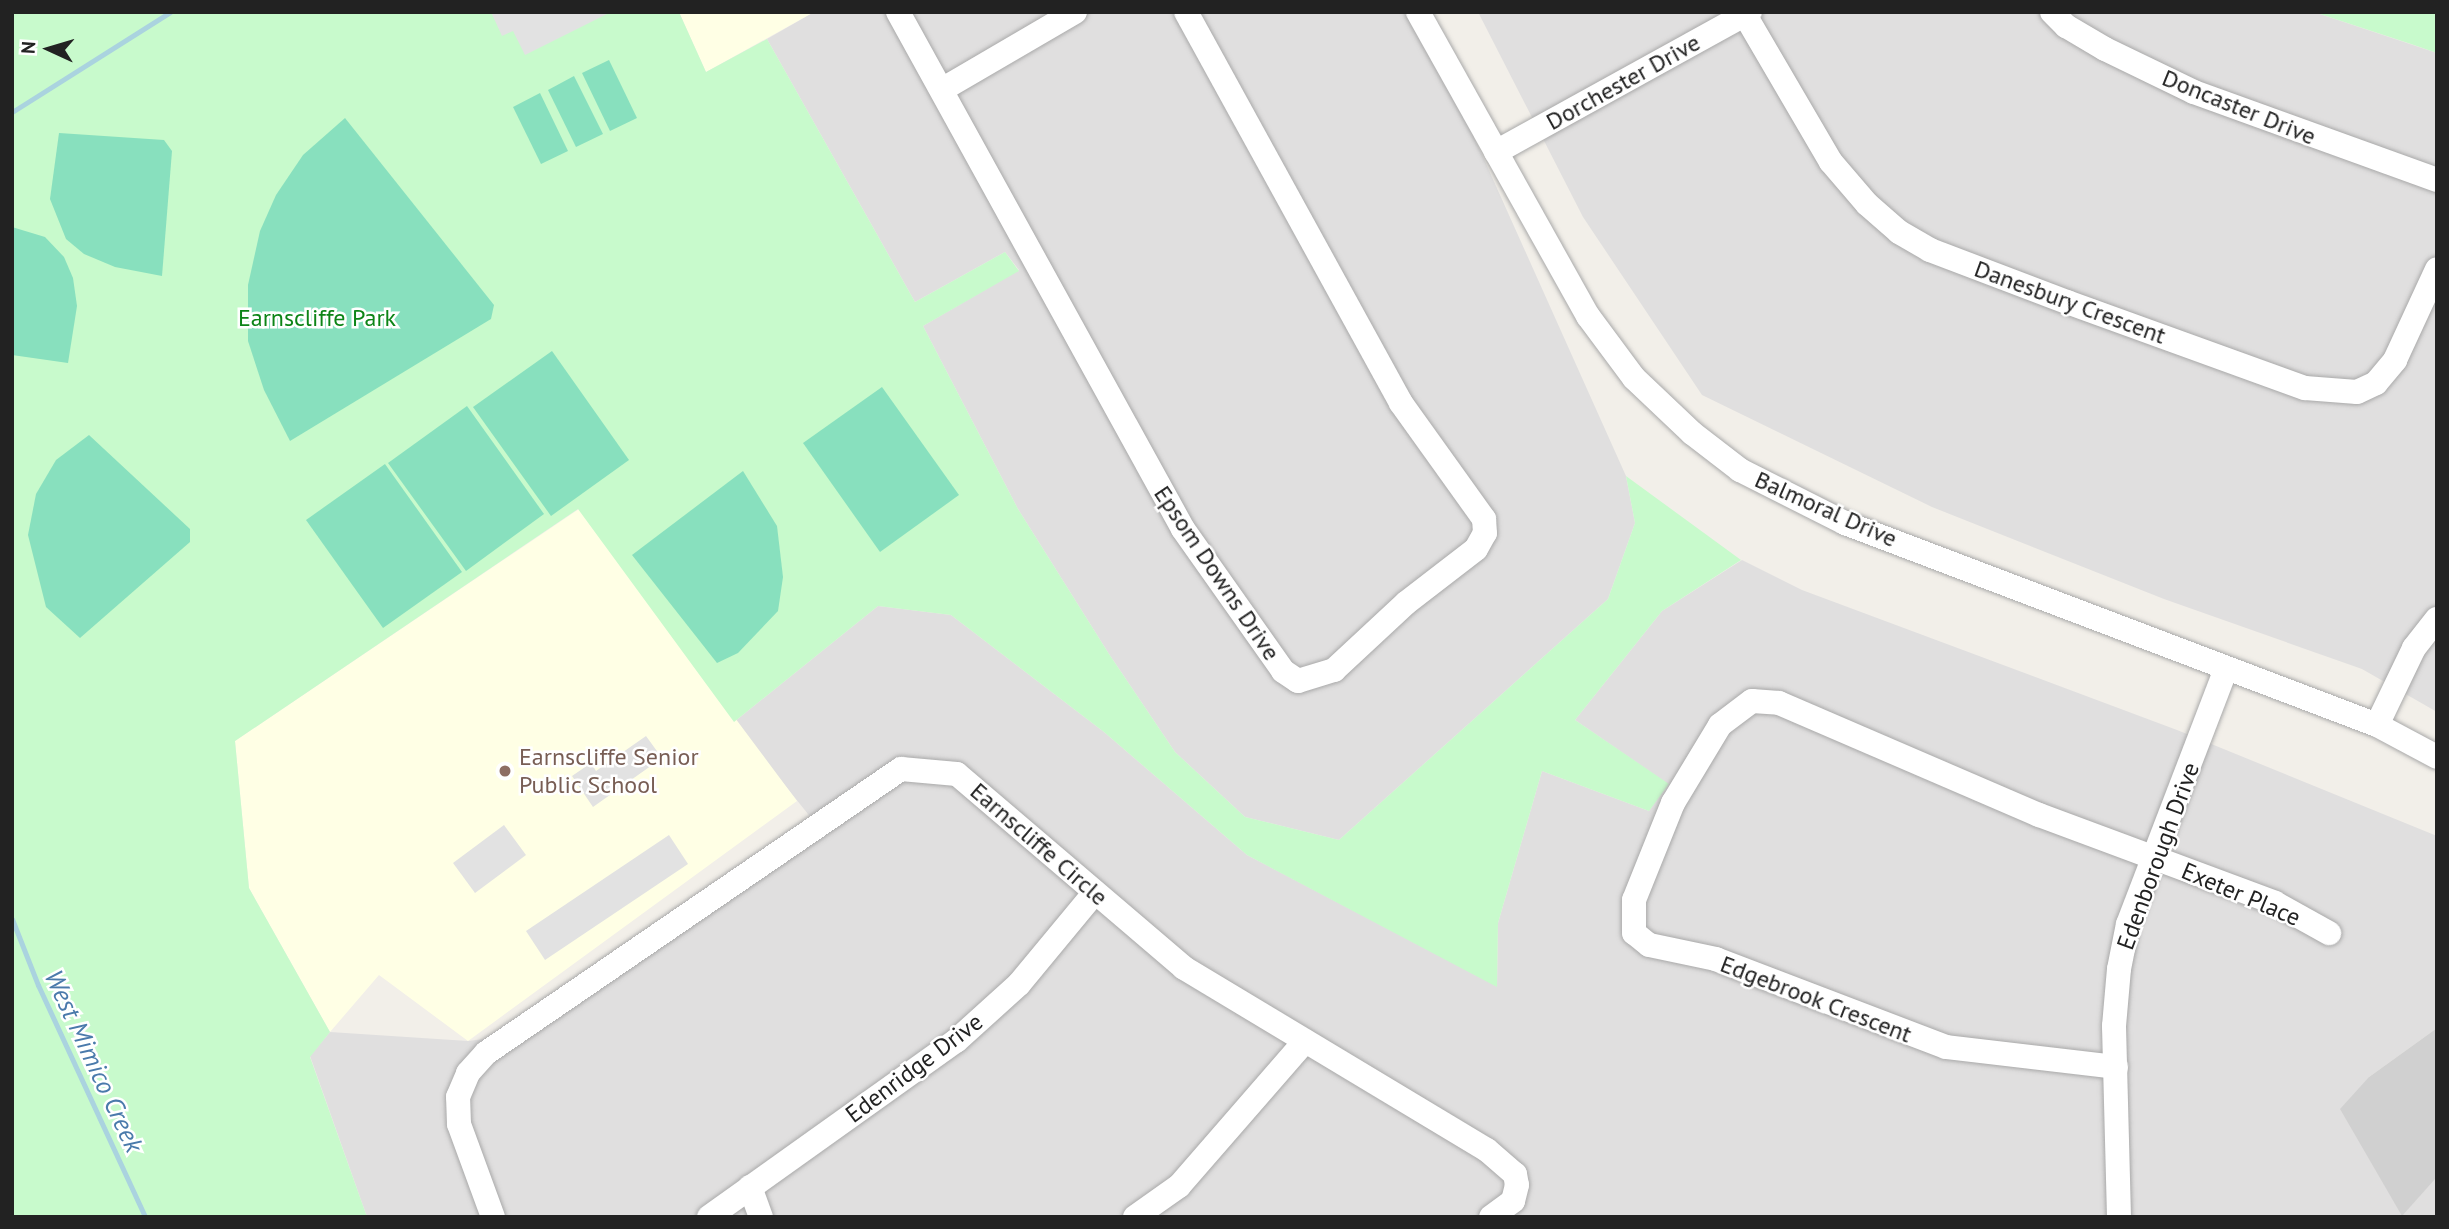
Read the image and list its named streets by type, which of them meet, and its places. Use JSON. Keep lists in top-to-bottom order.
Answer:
{
  "streets": {
    "street": [
      "Dorchester Drive",
      "Doncaster Drive",
      "Danesbury Crescent",
      "Balmoral Drive",
      "Epsom Downs Drive",
      "Earnscliffe Circle",
      "Edenborough Drive",
      "Exeter Place",
      "Edgebrook Crescent",
      "Edenridge Drive"
    ]
  },
  "crossings": [
    ["Dorchester Drive", "Danesbury Crescent"],
    ["Dorchester Drive", "Balmoral Drive"],
    ["Balmoral Drive", "Edenborough Drive"],
    ["Earnscliffe Circle", "Edenridge Drive"],
    ["Edenborough Drive", "Exeter Place"],
    ["Edenborough Drive", "Edgebrook Crescent"],
    ["Exeter Place", "Edgebrook Crescent"]
  ],
  "water": ["West Mimico Creek"],
  "parks": ["Earnscliffe Park"],
  "places": ["Earnscliffe Senior Public School"],
  "north": "left"
}
